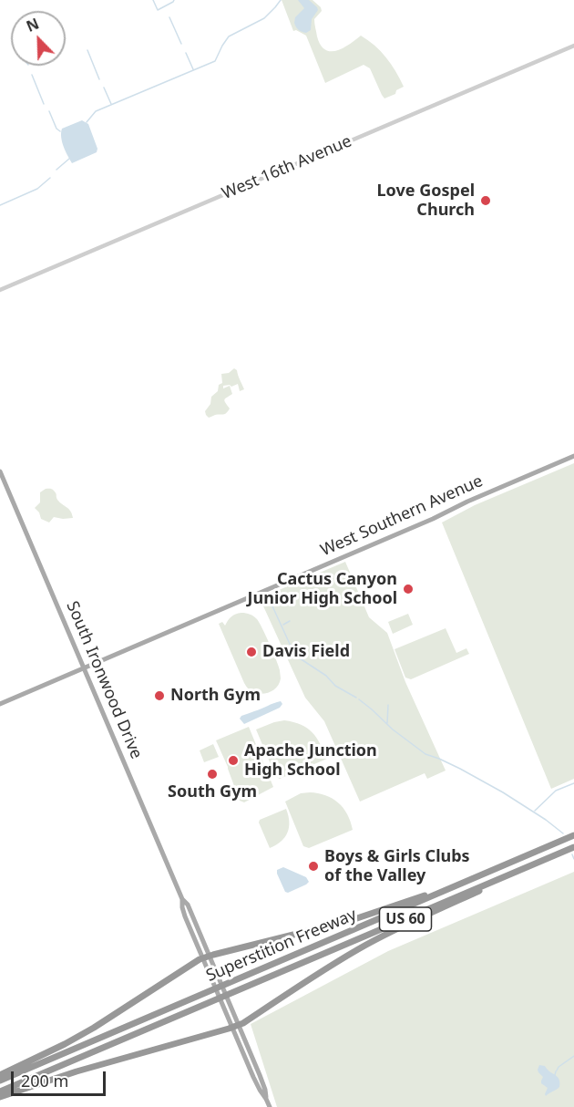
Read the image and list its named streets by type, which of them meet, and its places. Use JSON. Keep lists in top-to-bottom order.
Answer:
{
  "streets": {
    "highway": ["US 60", "Superstition Freeway"],
    "main road": ["West Southern Avenue", "South Ironwood Drive"],
    "street": ["West 16th Avenue"]
  },
  "crossings": [
    ["West Southern Avenue", "South Ironwood Drive"]
  ],
  "places": [
    "Love Gospel Church",
    "Cactus Canyon Junior High School",
    "Davis Field",
    "North Gym",
    "Apache Junction High School",
    "South Gym",
    "Boys & Girls Clubs of the Valley"
  ],
  "scale_bar": "200 m",
  "north": "top left"
}
